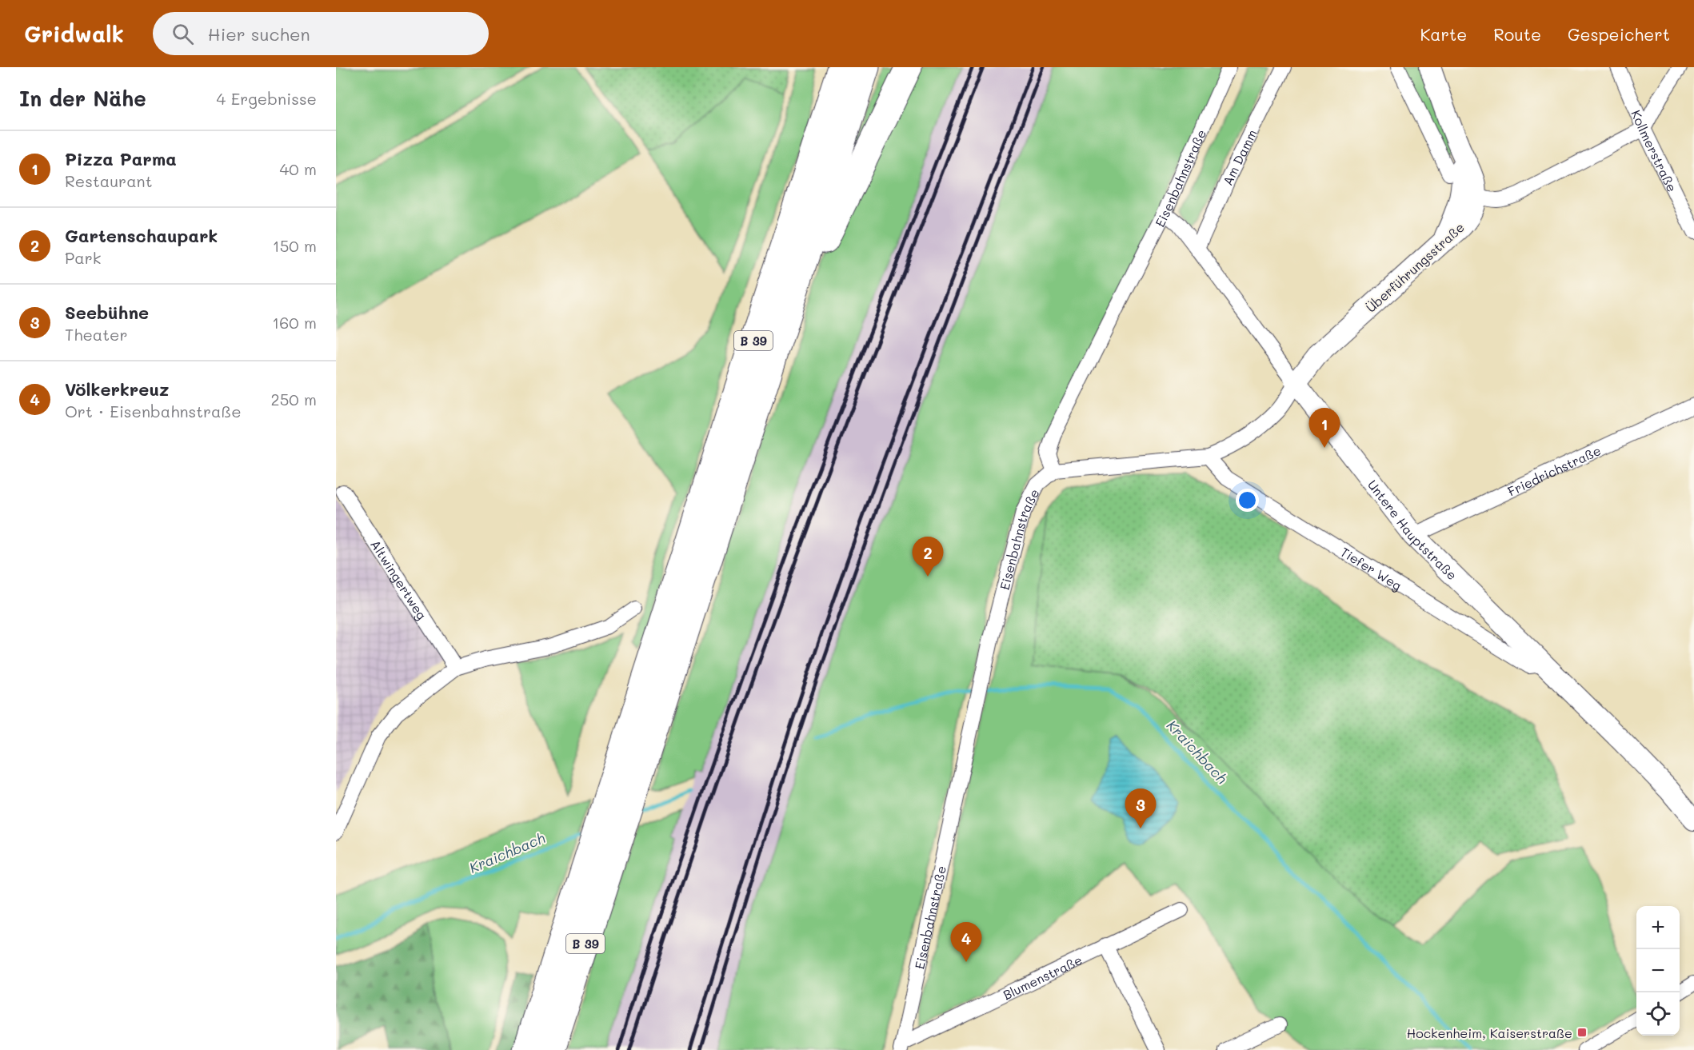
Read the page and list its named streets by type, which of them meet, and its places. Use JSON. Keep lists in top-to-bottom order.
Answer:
{
  "streets": {
    "highway": ["B 39"],
    "main road": ["Überführungsstraße", "Untere Hauptstraße"],
    "street": [
      "Kollmerstraße",
      "Am Damm",
      "Eisenbahnstraße",
      "Friedrichstraße",
      "Tiefer Weg",
      "Altwingertweg",
      "Blumenstraße"
    ]
  },
  "crossings": [
    ["Am Damm", "Untere Hauptstraße"],
    ["Eisenbahnstraße", "Untere Hauptstraße"],
    ["Eisenbahnstraße", "Blumenstraße"],
    ["Überführungsstraße", "Untere Hauptstraße"],
    ["Friedrichstraße", "Untere Hauptstraße"],
    ["Untere Hauptstraße", "Tiefer Weg"]
  ],
  "water": ["Kraichbach"],
  "places": {
    "transit": ["Hockenheim, Kaiserstraße"]
  },
  "page": {
    "header": "Gridwalk",
    "search": "Hier suchen",
    "nav": ["Karte", "Route", "Gespeichert"],
    "heading": ["In der Nähe", "4 Ergebnisse"],
    "list": [
      {
        "mark": "1",
        "name": "Pizza Parma",
        "note": "Restaurant",
        "value": "40 m"
      },
      {
        "mark": "2",
        "name": "Gartenschaupark",
        "note": "Park",
        "value": "150 m"
      },
      {
        "mark": "3",
        "name": "Seebühne",
        "note": "Theater",
        "value": "160 m"
      },
      {
        "mark": "4",
        "name": "Völkerkreuz",
        "note": "Ort · Eisenbahnstraße",
        "value": "250 m"
      }
    ],
    "pins": [
      "1",
      "2",
      "3",
      "4"
    ],
    "map_buttons": ["+", "−"]
  }
}
